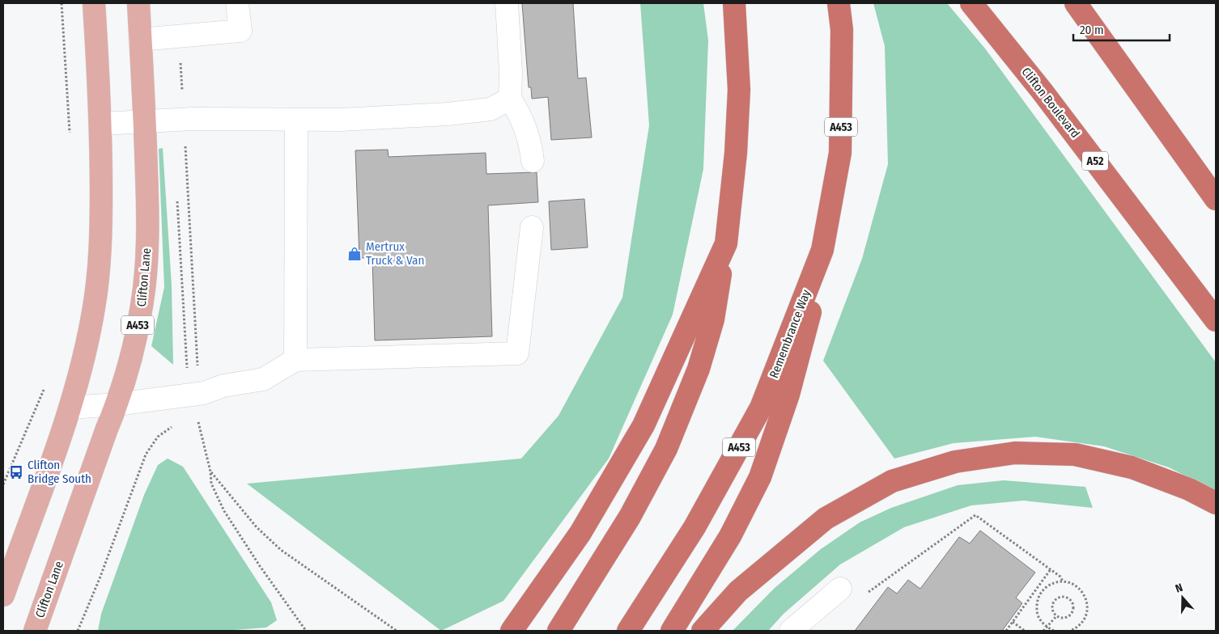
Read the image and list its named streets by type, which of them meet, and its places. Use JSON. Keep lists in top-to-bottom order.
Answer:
{
  "streets": {
    "highway": [
      "Clifton Boulevard",
      "A453",
      "A52",
      "Remembrance Way"
    ],
    "main road": ["Clifton Lane"]
  },
  "places": {
    "shop": ["Mertrux Truck & Van"],
    "bus stop": ["Clifton Bridge South"]
  },
  "scale_bar": "20 m",
  "north": "top"
}
